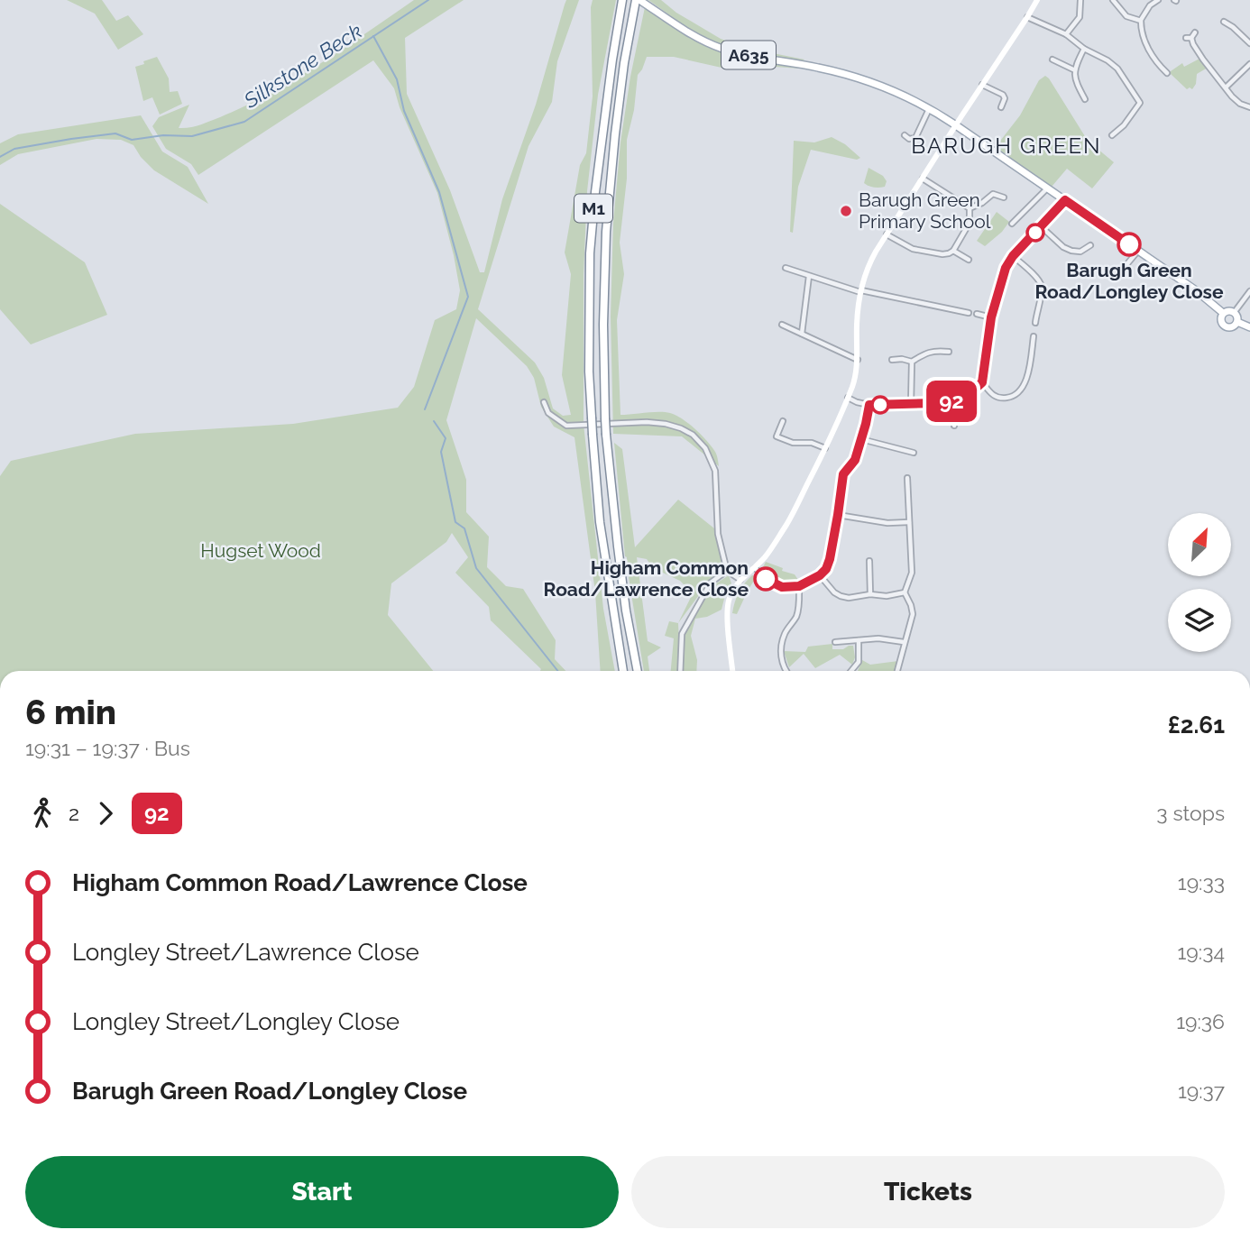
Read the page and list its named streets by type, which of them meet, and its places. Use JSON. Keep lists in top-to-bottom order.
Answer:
{
  "streets": {
    "highway": ["M1"],
    "main road": ["A635"]
  },
  "crossings": [
    ["A635", "M1"]
  ],
  "districts": ["BARUGH GREEN"],
  "water": ["Silkstone Beck"],
  "parks": ["Hugset Wood"],
  "places": ["Barugh Green Primary School", "Barugh Green Road/Longley Close", "Higham Common Road/Lawrence Close"],
  "lines": ["bus line 92"],
  "north": "top right",
  "page": {
    "on_map": "92",
    "heading": ["6 min", "19:31 – 19:37 · Bus", "£2.61"],
    "legs": ["2", "92", "3 stops"],
    "list": [
      {
        "name": "Higham Common Road/Lawrence Close",
        "value": "19:33"
      },
      {
        "name": "Longley Street/Lawrence Close",
        "value": "19:34"
      },
      {
        "name": "Longley Street/Longley Close",
        "value": "19:36"
      },
      {
        "name": "Barugh Green Road/Longley Close",
        "value": "19:37"
      }
    ],
    "buttons": ["Start", "Tickets"]
  }
}
